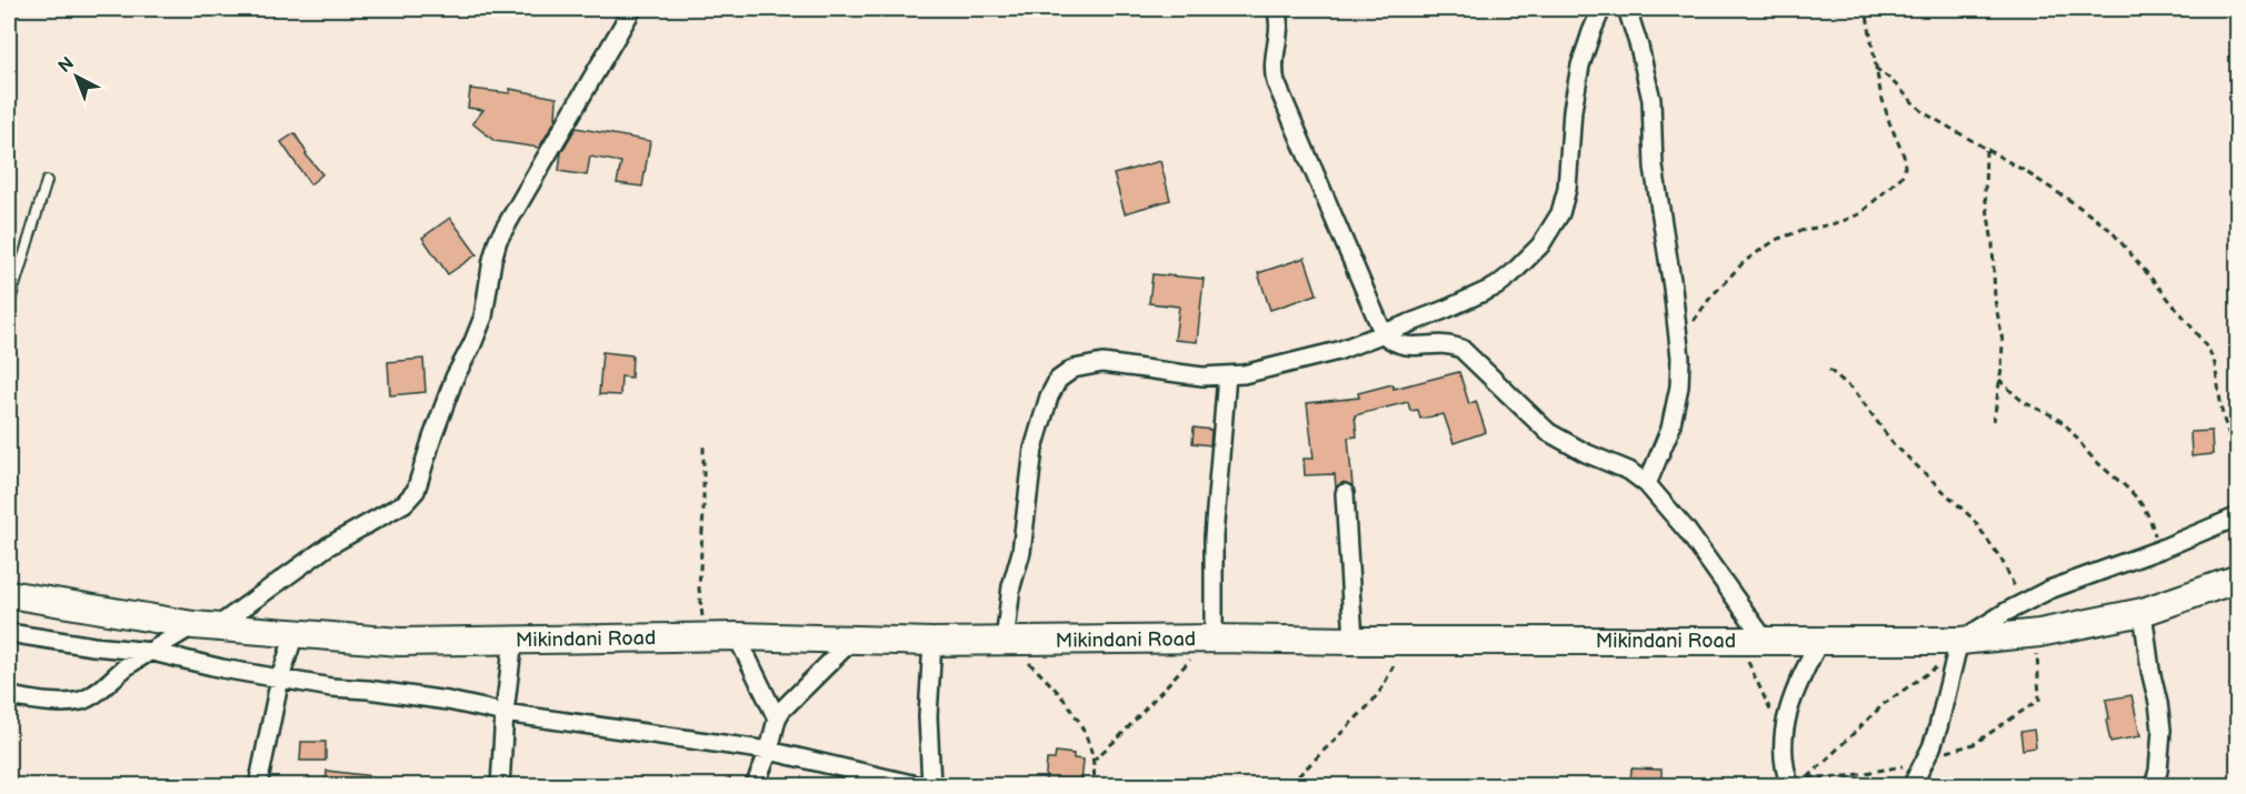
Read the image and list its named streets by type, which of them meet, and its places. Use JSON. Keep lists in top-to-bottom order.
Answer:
{
  "streets": {
    "highway": ["Mikindani Road"]
  },
  "north": "top left"
}
